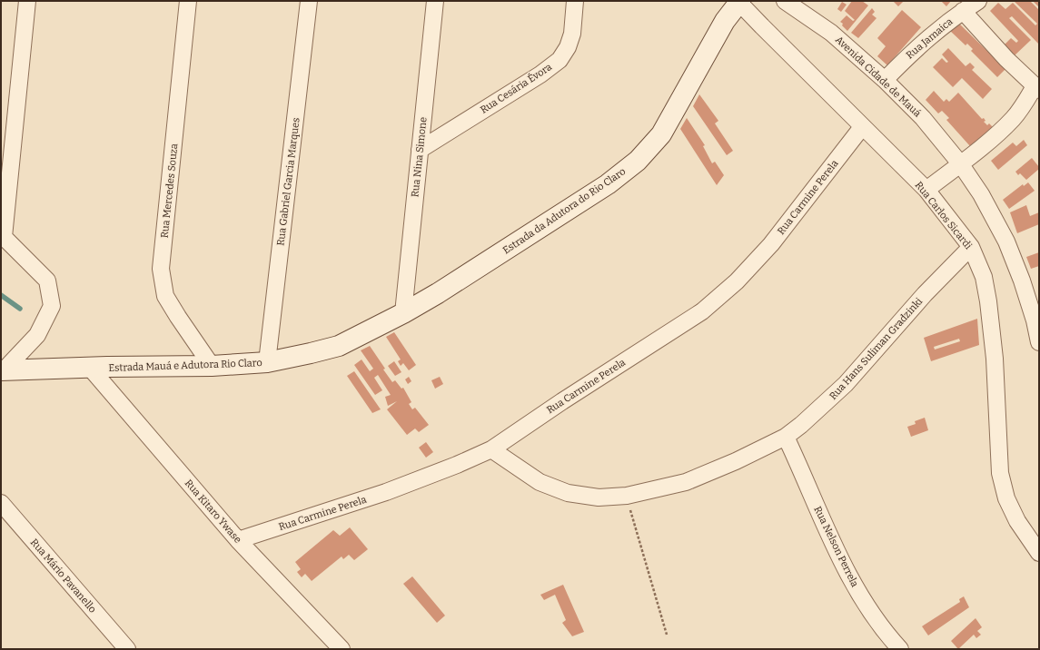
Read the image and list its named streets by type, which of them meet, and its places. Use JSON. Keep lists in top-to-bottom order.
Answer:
{
  "streets": {
    "main road": ["Estrada da Adutora do Rio Claro", "Estrada Mauá e Adutora Rio Claro"],
    "street": [
      "Rua Jamaica",
      "Avenida Cidade de Mauá",
      "Rua Cesária Évora",
      "Rua Nina Simone",
      "Rua Gabriel Garcia Marques",
      "Rua Mercedes Souza",
      "Rua Carmine Perela",
      "Rua Carlos Sicardi",
      "Rua Hans Suliman Gradzinki",
      "Rua Kitaro Ywase",
      "Rua Nelson Perrela",
      "Rua Mário Pavanello"
    ]
  },
  "crossings": [
    ["Rua Jamaica", "Avenida Cidade de Mauá"],
    ["Rua Cesária Évora", "Rua Nina Simone"],
    ["Rua Nina Simone", "Estrada da Adutora do Rio Claro"],
    ["Rua Nina Simone", "Estrada Mauá e Adutora Rio Claro"],
    ["Rua Gabriel Garcia Marques", "Estrada Mauá e Adutora Rio Claro"],
    ["Rua Mercedes Souza", "Estrada Mauá e Adutora Rio Claro"],
    ["Rua Carmine Perela", "Rua Carlos Sicardi"],
    ["Rua Carmine Perela", "Rua Hans Suliman Gradzinki"],
    ["Rua Carmine Perela", "Rua Kitaro Ywase"],
    ["Estrada da Adutora do Rio Claro", "Rua Carlos Sicardi"],
    ["Estrada da Adutora do Rio Claro", "Estrada Mauá e Adutora Rio Claro"],
    ["Rua Carlos Sicardi", "Rua Hans Suliman Gradzinki"],
    ["Rua Hans Suliman Gradzinki", "Rua Nelson Perrela"],
    ["Estrada Mauá e Adutora Rio Claro", "Rua Kitaro Ywase"]
  ]
}
